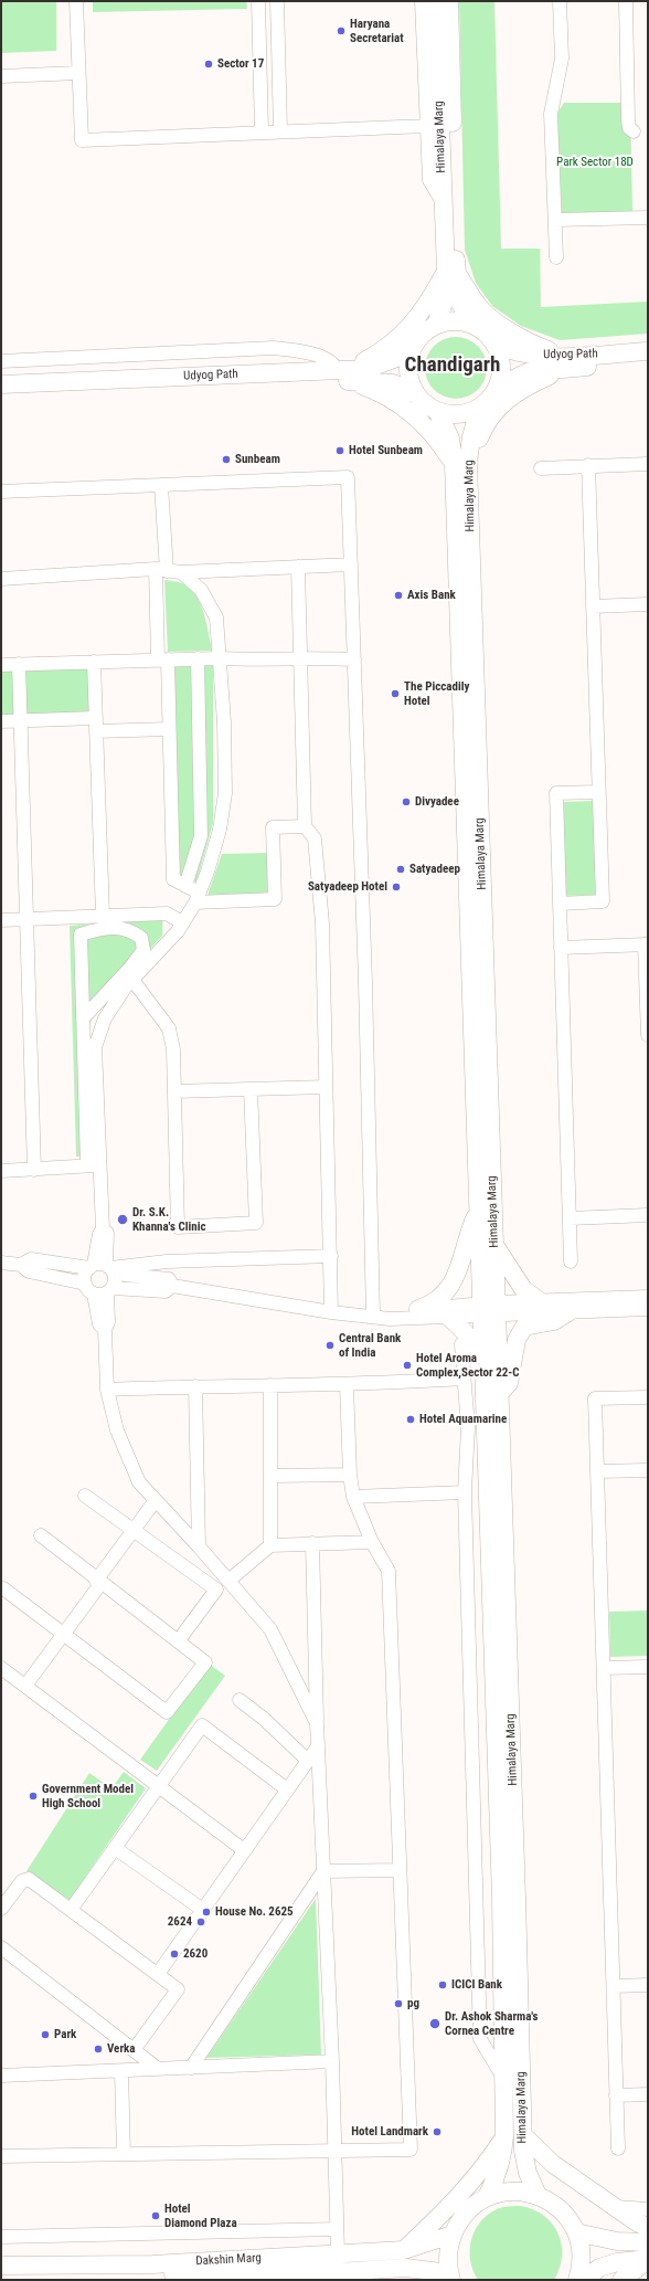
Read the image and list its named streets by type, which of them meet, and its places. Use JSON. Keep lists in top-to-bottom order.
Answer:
{
  "streets": {
    "main road": ["Himalaya Marg", "Udyog Path", "Dakshin Marg"]
  },
  "crossings": [
    ["Himalaya Marg", "Udyog Path"]
  ],
  "districts": ["Chandigarh"],
  "parks": ["Park Sector 18D"],
  "places": [
    "Haryana Secretariat",
    "Sector 17",
    "Hotel Sunbeam",
    "Sunbeam",
    "Axis Bank",
    "The Piccadily Hotel",
    "Divyadee",
    "Satyadeep",
    "Satyadeep Hotel",
    "Dr. S.K. Khanna's Clinic",
    "Central Bank of India",
    "Hotel Aroma Complex,Sector 22-C",
    "Hotel Aquamarine",
    "Government Model High School",
    "House No. 2625",
    "2624",
    "2620",
    "ICICI Bank",
    "pg",
    "Dr. Ashok Sharma's Cornea Centre",
    "Park",
    "Verka",
    "Hotel Landmark",
    "Hotel Diamond Plaza"
  ]
}
